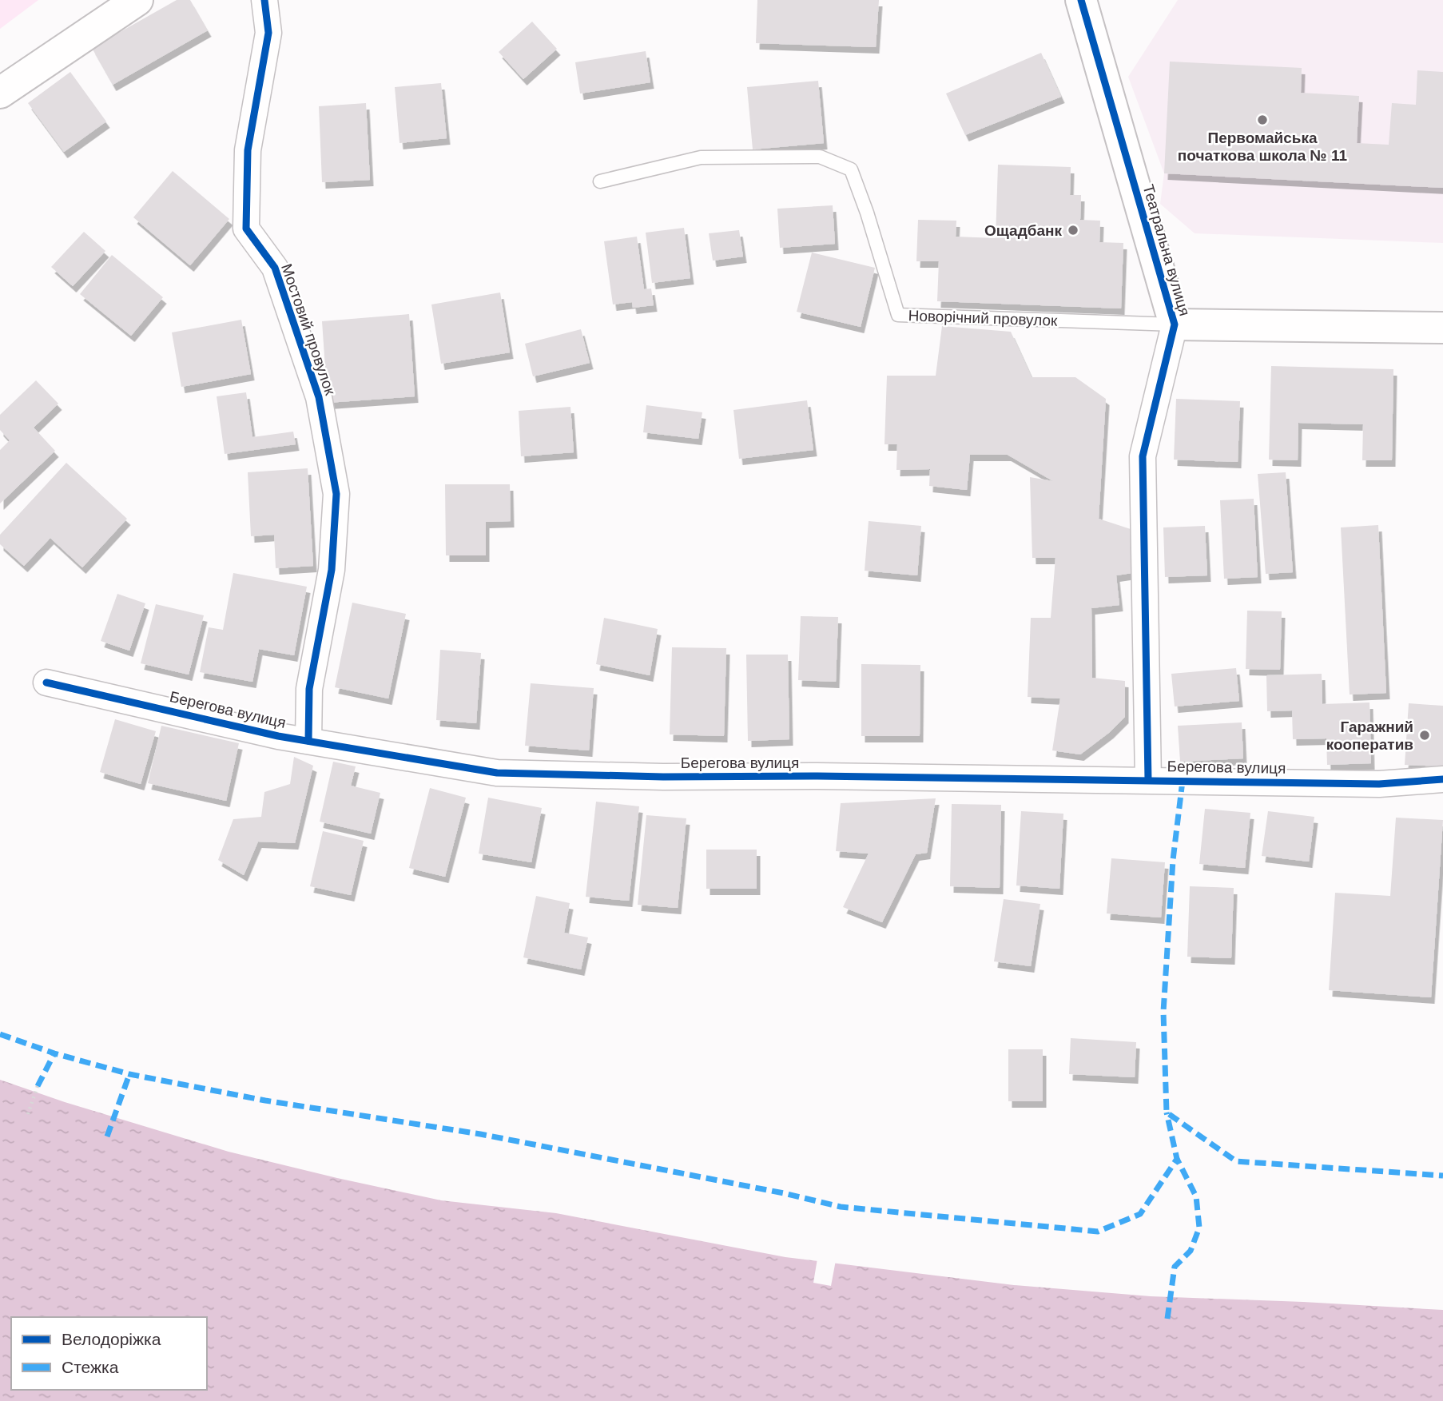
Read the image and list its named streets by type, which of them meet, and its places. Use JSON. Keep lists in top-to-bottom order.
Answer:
{
  "streets": {
    "street": ["Театральна вулиця", "Мостовий провулок", "Берегова вулиця"],
    "lane": ["Новорічний провулок"]
  },
  "crossings": [
    ["Театральна вулиця", "Новорічний провулок"],
    ["Театральна вулиця", "Берегова вулиця"],
    ["Мостовий провулок", "Берегова вулиця"]
  ],
  "places": ["Первомайська початкова школа № 11", "Ощадбанк", "Гаражний кооператив"],
  "legend": ["Велодоріжка", "Стежка"]
}
